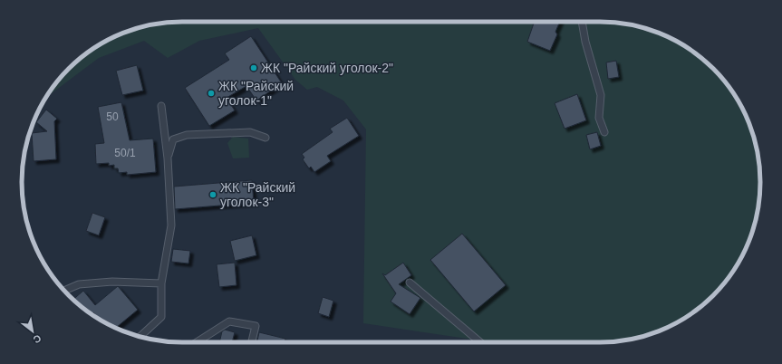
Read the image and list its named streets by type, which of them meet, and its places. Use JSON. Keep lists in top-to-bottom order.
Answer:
{
  "places": ["ЖК \"Райский уголок-2\"", "ЖК \"Райский уголок-1\"", "ЖК \"Райский уголок-3\""],
  "house_numbers": ["50", "50/1"],
  "north": "bottom right"
}
